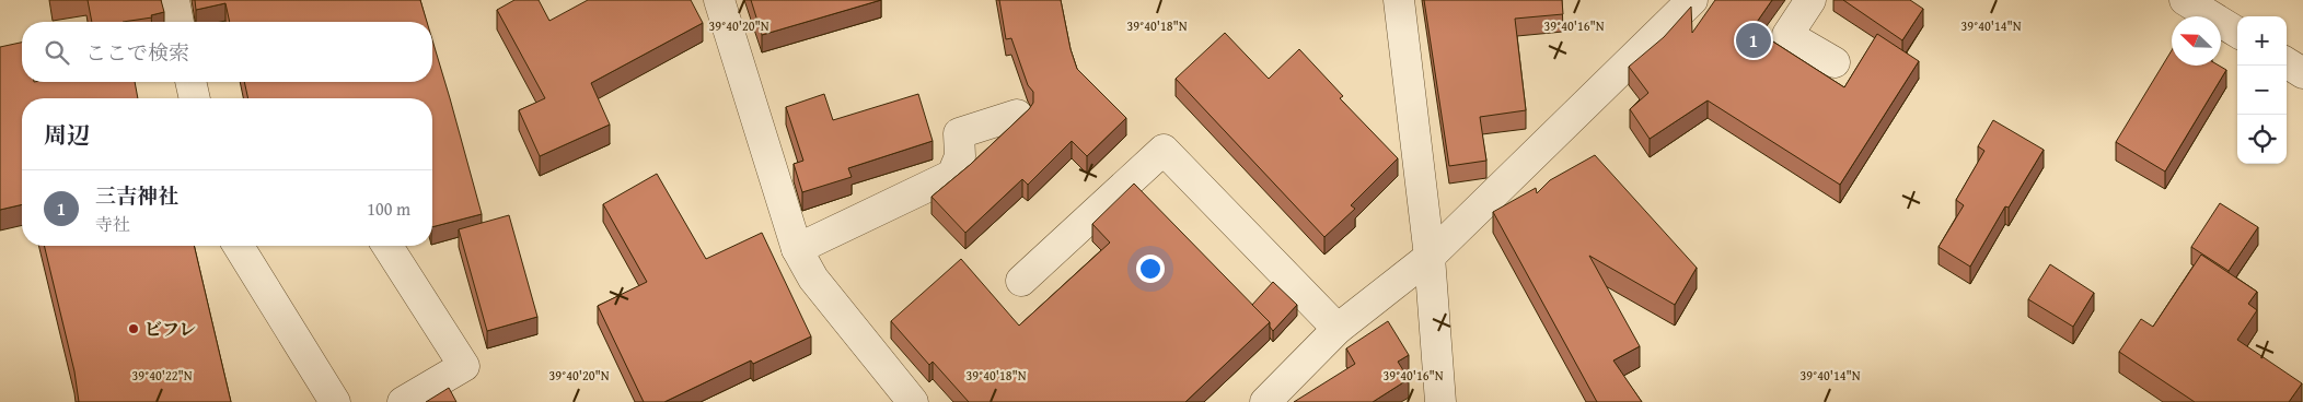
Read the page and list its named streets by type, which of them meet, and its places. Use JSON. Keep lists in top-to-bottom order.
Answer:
{
  "places": ["ビフレ"],
  "north": "top left",
  "page": {
    "map_buttons": ["+", "−"],
    "pins": "1",
    "search": "ここで検索",
    "heading": "周辺",
    "list": [
      {
        "mark": "1",
        "name": "三吉神社",
        "note": "寺社",
        "value": "100 m"
      }
    ]
  },
  "coordinates": [
    "39°40'16\"N",
    "39°40'14\"N",
    "39°40'18\"N",
    "39°40'20\"N",
    "39°40'22\"N"
  ]
}
